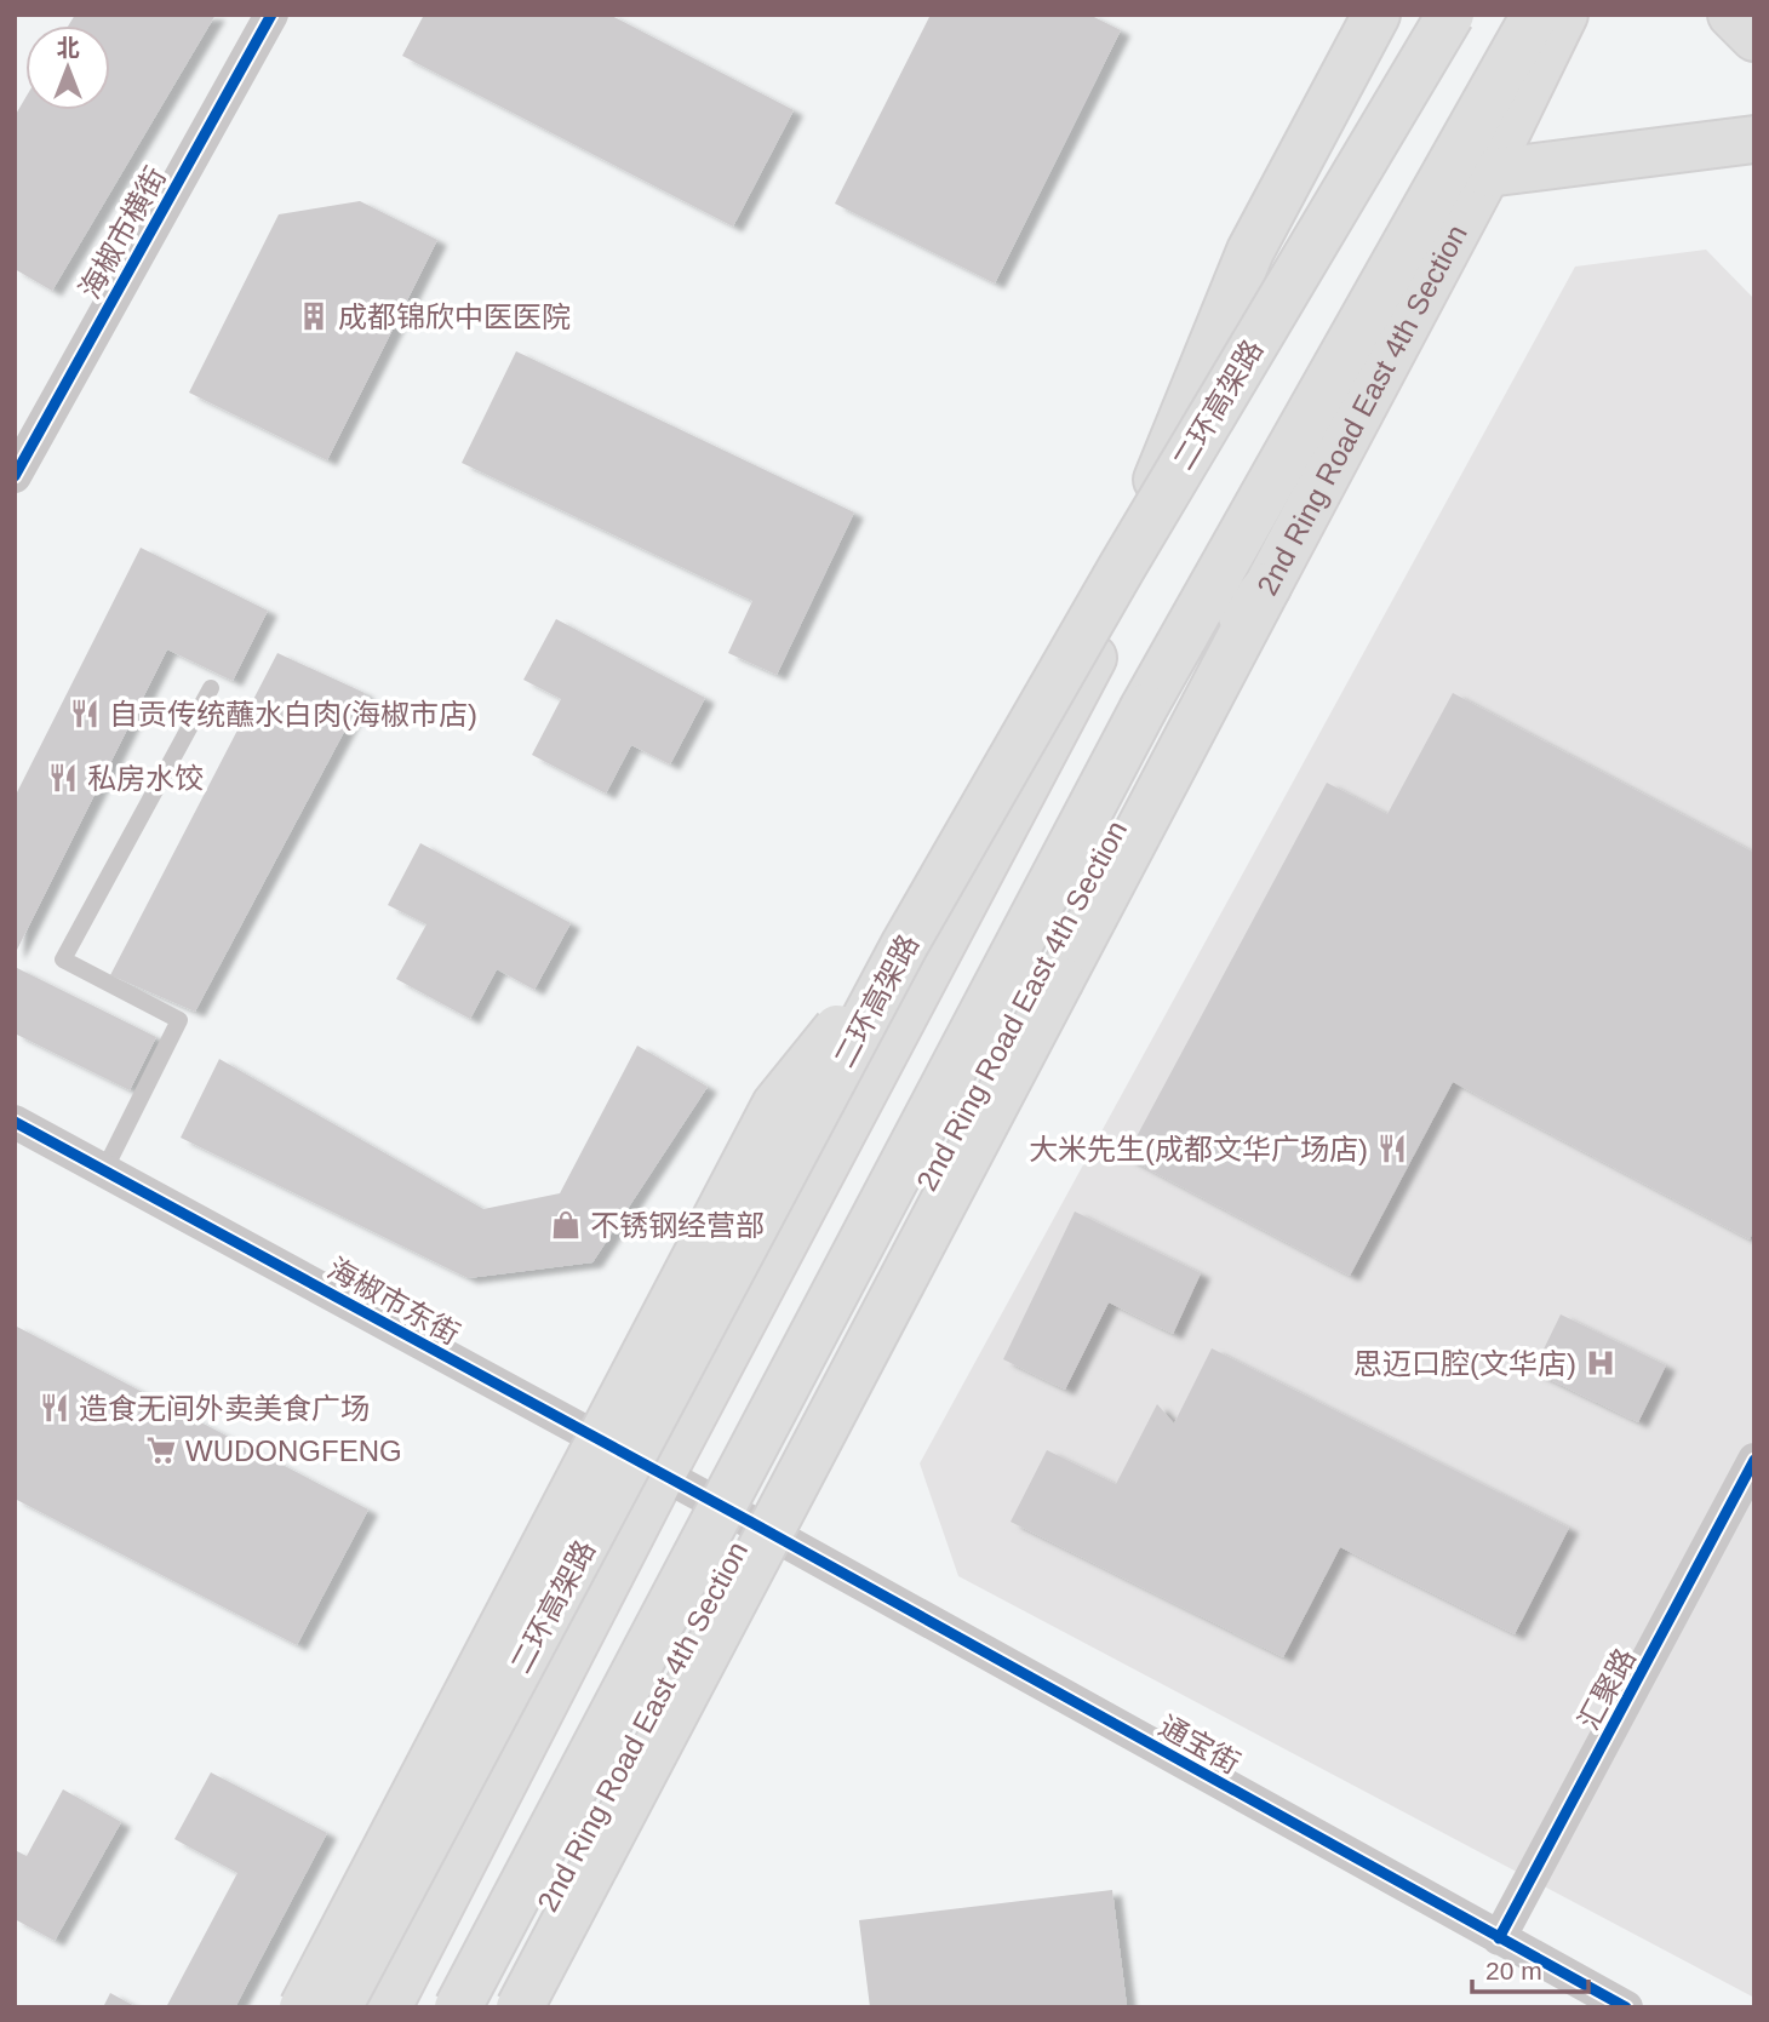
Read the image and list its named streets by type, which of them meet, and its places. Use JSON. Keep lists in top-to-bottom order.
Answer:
{
  "streets": {
    "main road": ["二环高架路", "2nd Ring Road East 4th Section"],
    "street": [
      "海椒市横街",
      "海椒市东街",
      "汇聚路",
      "通宝街"
    ]
  },
  "crossings": [
    ["2nd Ring Road East 4th Section", "海椒市东街"],
    ["2nd Ring Road East 4th Section", "通宝街"],
    ["海椒市东街", "通宝街"],
    ["汇聚路", "通宝街"]
  ],
  "places": {
    "building": ["成都锦欣中医医院"],
    "restaurant": [
      "自贡传统蘸水白肉(海椒市店)",
      "私房水饺",
      "大米先生(成都文华广场店)",
      "造食无间外卖美食广场"
    ],
    "shop": ["不锈钢经营部"],
    "hospital": ["思迈口腔(文华店)"],
    "supermarket": ["WUDONGFENG"]
  },
  "scale_bar": "20 m",
  "north": "top"
}
